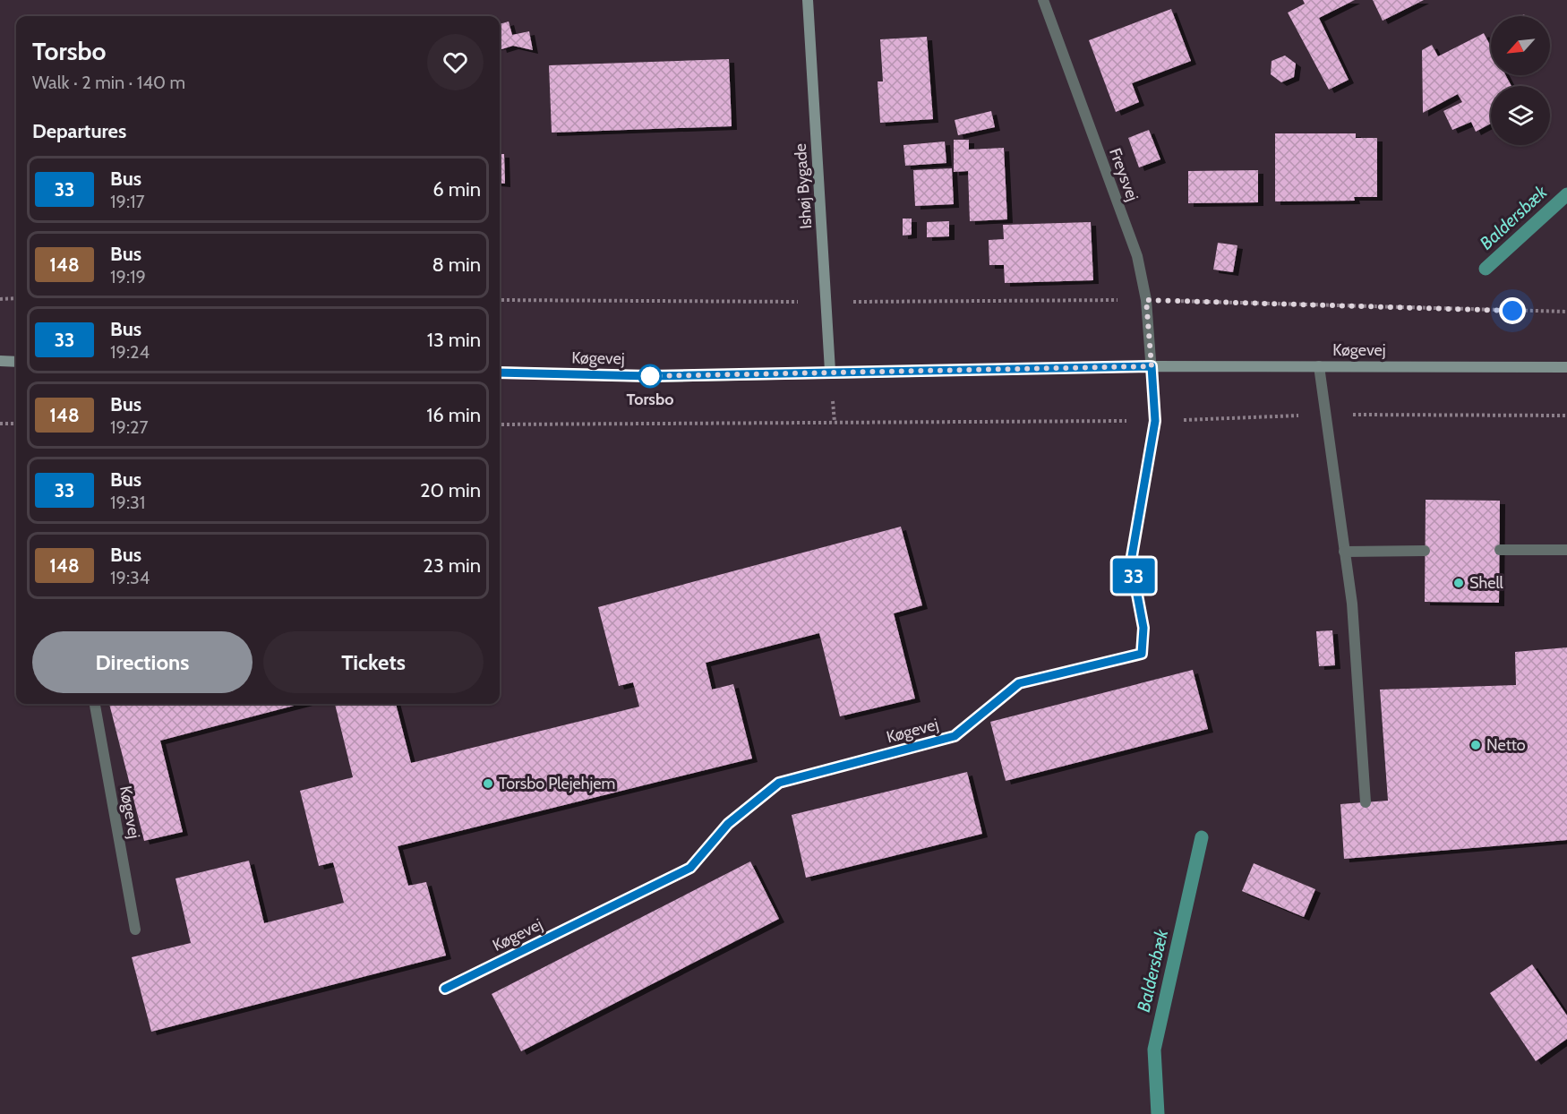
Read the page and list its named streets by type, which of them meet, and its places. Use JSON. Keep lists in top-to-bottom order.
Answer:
{
  "streets": {
    "street": ["Freysvej", "Ishøj Bygade", "Køgevej"]
  },
  "crossings": [
    ["Freysvej", "Køgevej"],
    ["Ishøj Bygade", "Køgevej"]
  ],
  "water": ["Baldersbæk"],
  "places": [
    "Torsbo",
    "Shell",
    "Netto",
    "Torsbo Plejehjem"
  ],
  "lines": ["bus line 33"],
  "north": "bottom left",
  "page": {
    "on_map": "33",
    "heading": [
      ["Torsbo", "Walk · 2 min · 140 m"],
      "Departures"
    ],
    "list": [
      {
        "mark": "33",
        "name": "Bus",
        "note": "19:17",
        "value": "6 min"
      },
      {
        "mark": "148",
        "name": "Bus",
        "note": "19:19",
        "value": "8 min"
      },
      {
        "mark": "33",
        "name": "Bus",
        "note": "19:24",
        "value": "13 min"
      },
      {
        "mark": "148",
        "name": "Bus",
        "note": "19:27",
        "value": "16 min"
      },
      {
        "mark": "33",
        "name": "Bus",
        "note": "19:31",
        "value": "20 min"
      },
      {
        "mark": "148",
        "name": "Bus",
        "note": "19:34",
        "value": "23 min"
      }
    ],
    "buttons": ["Directions", "Tickets"]
  }
}
